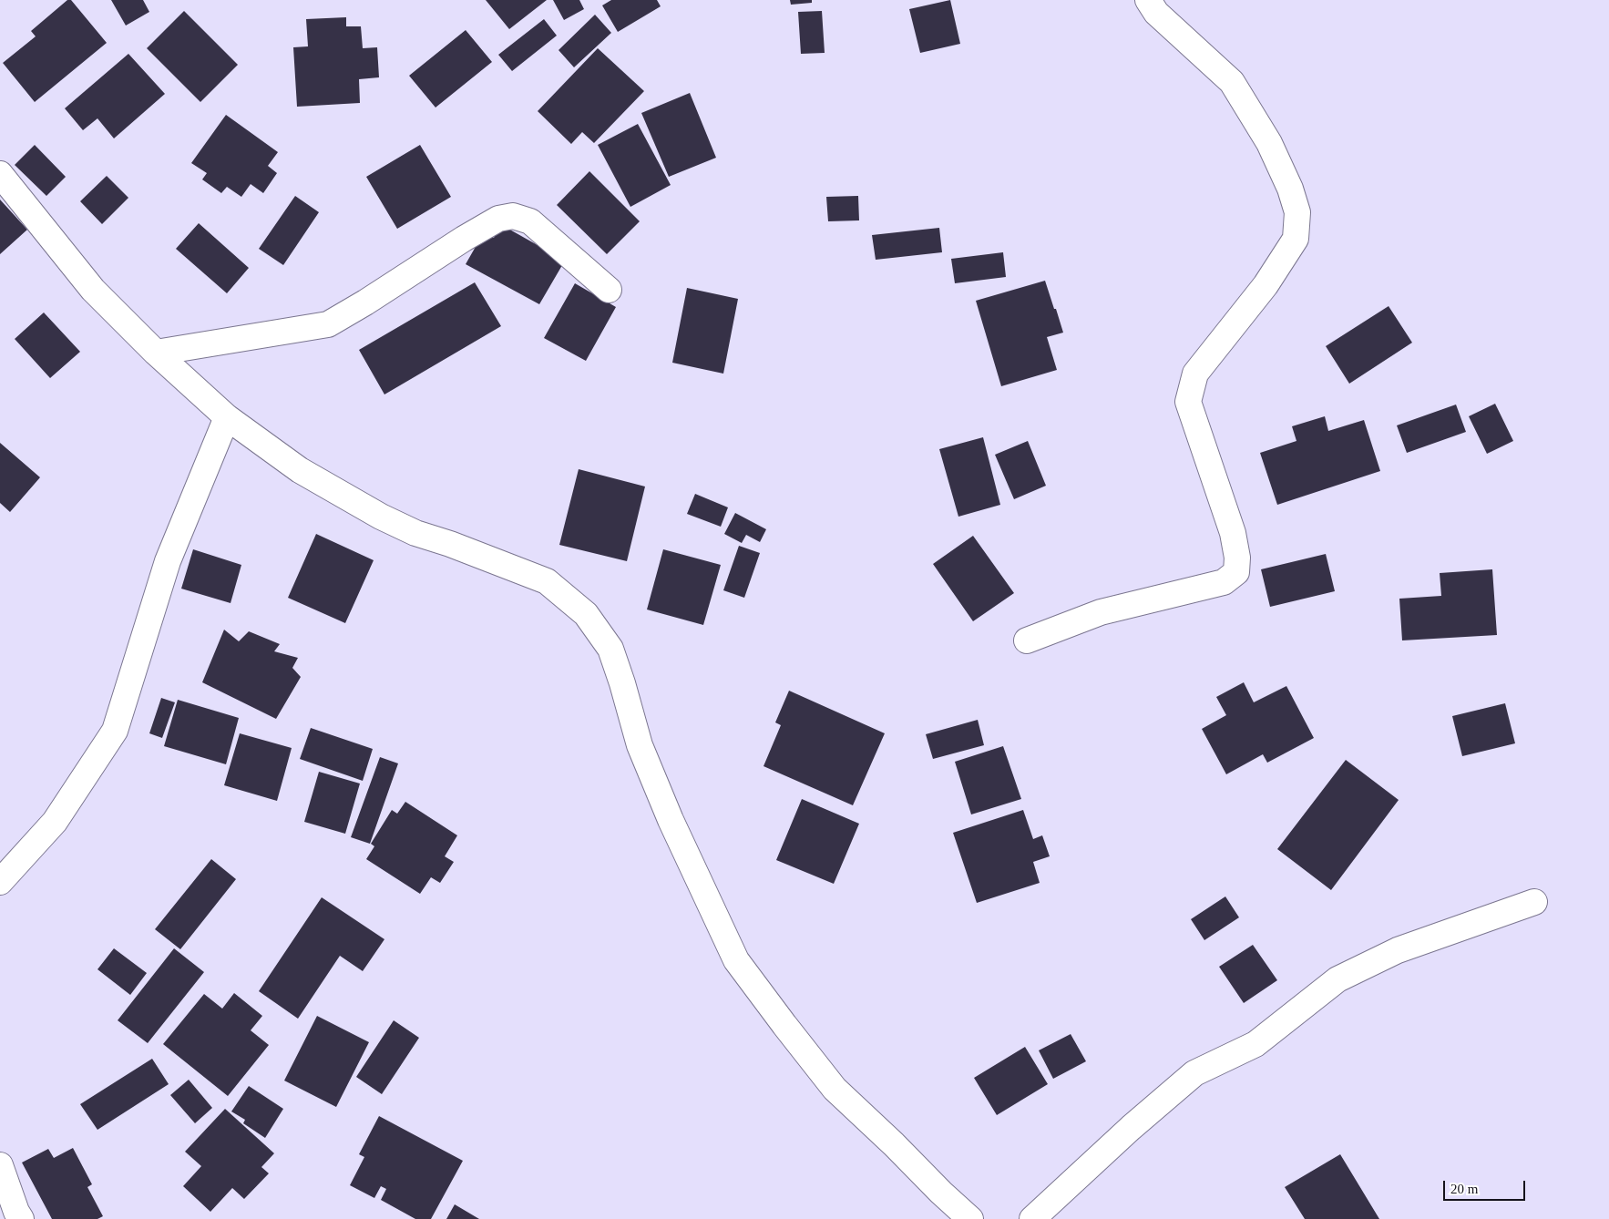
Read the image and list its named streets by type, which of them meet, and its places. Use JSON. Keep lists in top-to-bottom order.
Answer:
{
  "scale_bar": "20 m"
}
